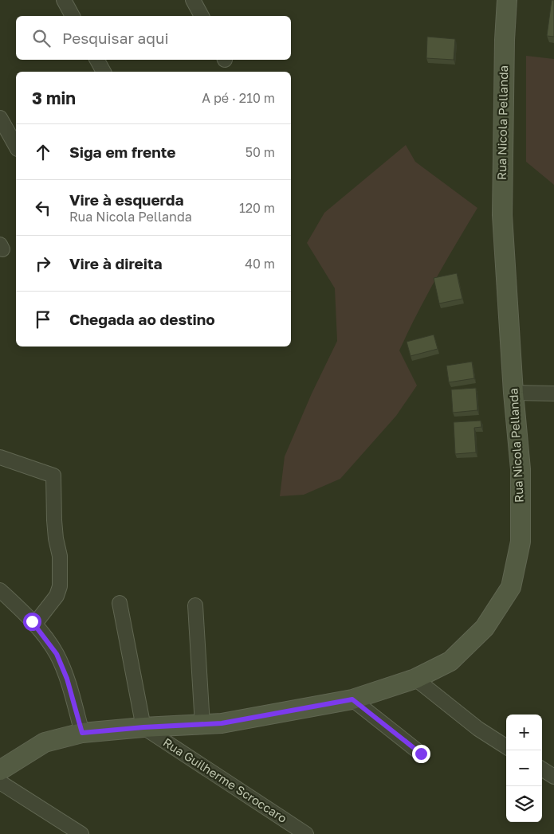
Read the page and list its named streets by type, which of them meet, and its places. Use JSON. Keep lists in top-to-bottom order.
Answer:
{
  "streets": {
    "main road": ["Rua Nicola Pellanda"],
    "street": ["Rua Guilherme Scroccaro"]
  },
  "crossings": [
    ["Rua Nicola Pellanda", "Rua Guilherme Scroccaro"]
  ],
  "page": {
    "search": "Pesquisar aqui",
    "heading": ["3 min", "A pé · 210 m"],
    "list": [
      ["Siga em frente", "50 m"],
      ["Vire à esquerda", "Rua Nicola Pellanda", "120 m"],
      ["Vire à direita", "40 m"],
      "Chegada ao destino"
    ],
    "map_buttons": ["+", "−"]
  }
}
